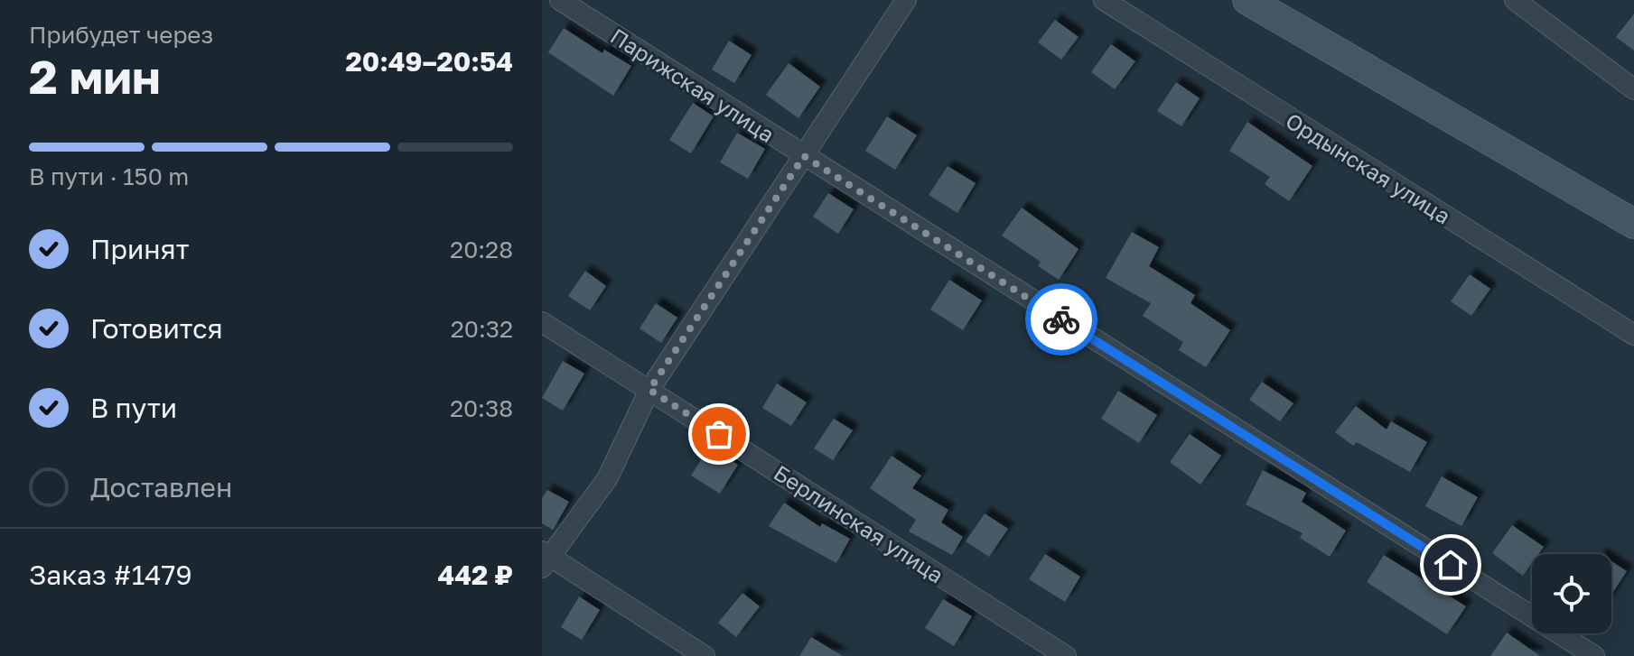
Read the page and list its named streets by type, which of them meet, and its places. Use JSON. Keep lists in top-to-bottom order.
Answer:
{
  "streets": {
    "street": ["Парижская улица", "Ордынская улица", "Берлинская улица"]
  },
  "page": {
    "heading": ["2 мин", "Прибудет через", "20:49–20:54"],
    "panel": ["Заказ #1479", "442 ₽"],
    "bar": "В пути · 150 m",
    "list": [
      ["Принят", "20:28"],
      ["Готовится", "20:32"],
      ["В пути", "20:38"],
      "Доставлен"
    ]
  }
}
